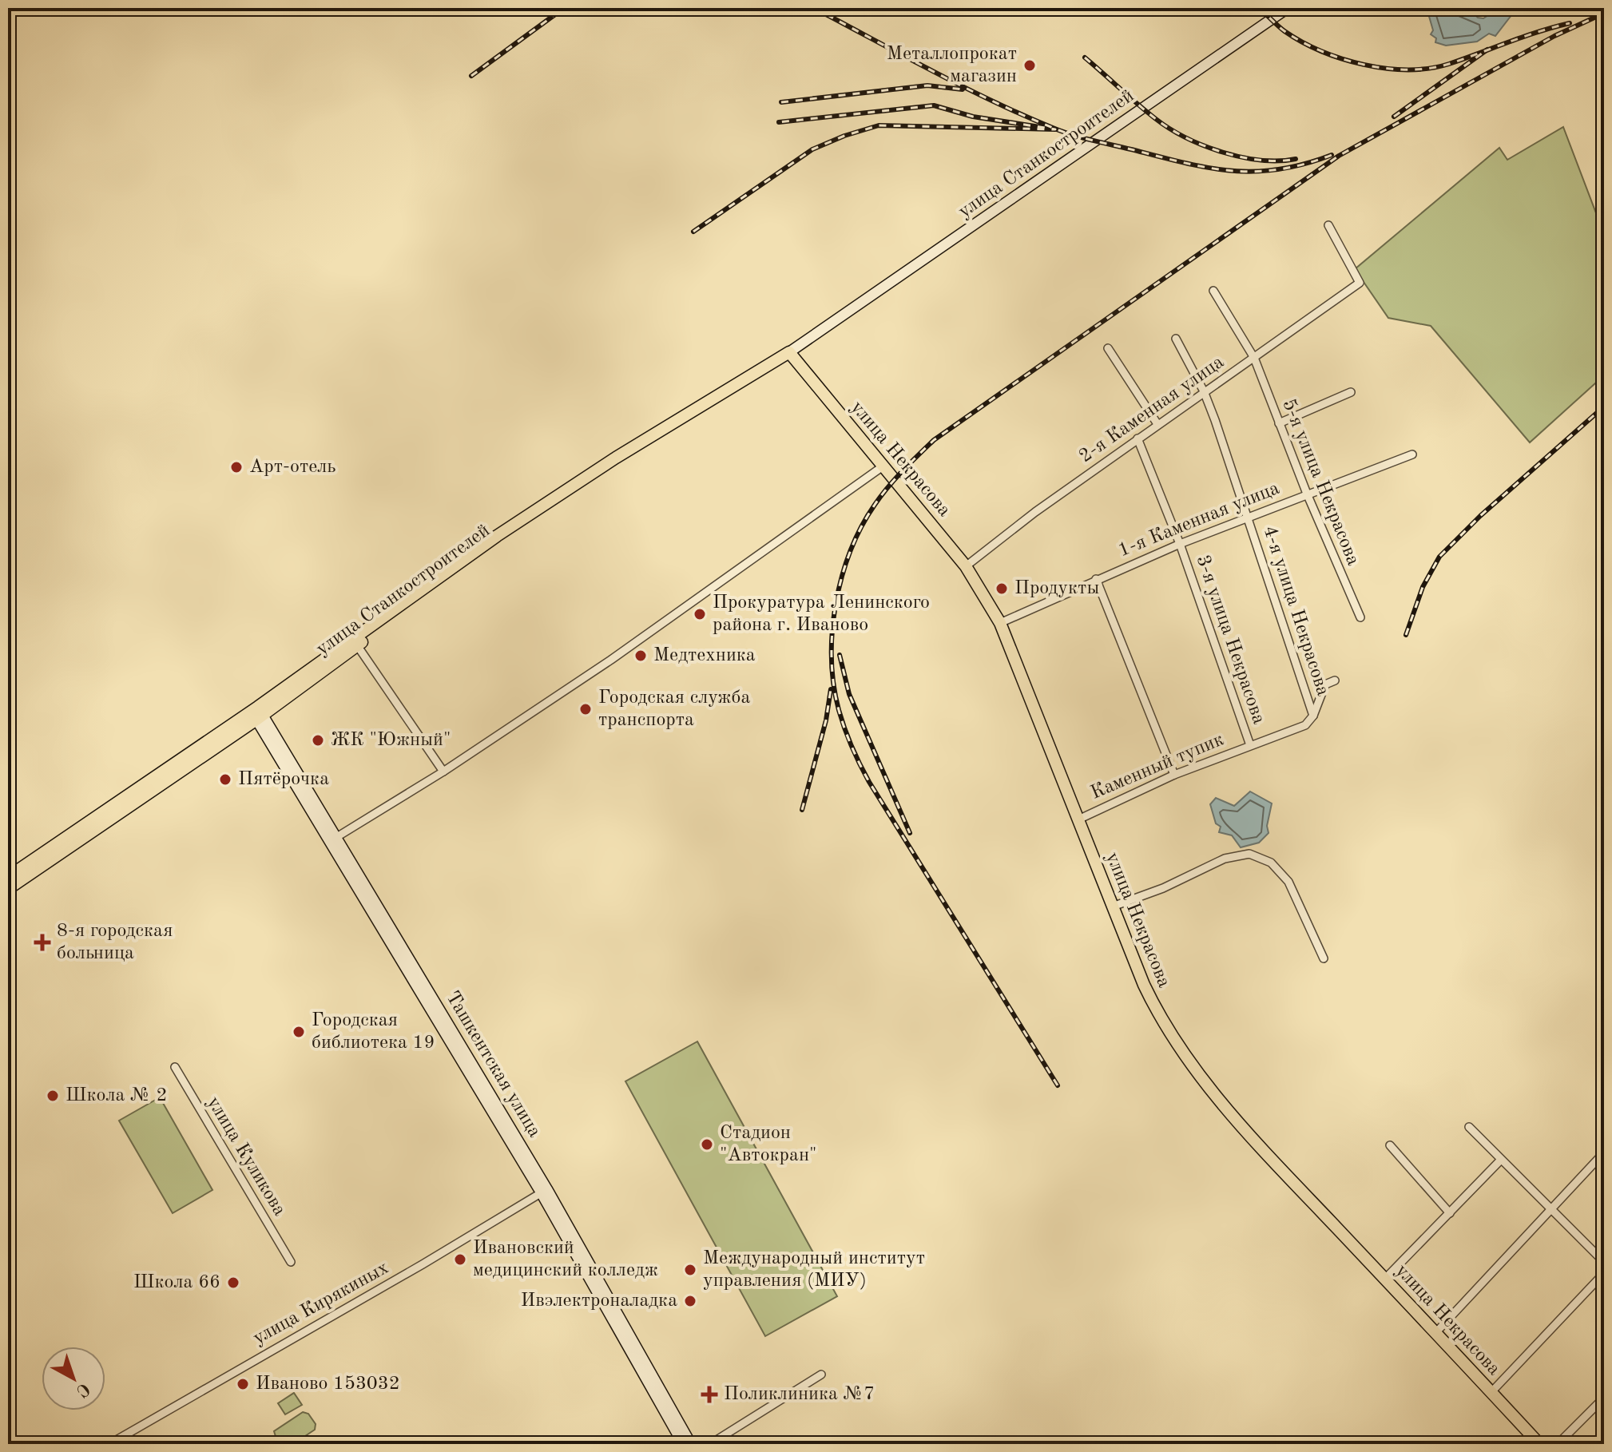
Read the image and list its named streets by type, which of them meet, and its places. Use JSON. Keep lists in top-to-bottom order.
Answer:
{
  "streets": {
    "main road": ["улица Станкостроителей", "улица Некрасова", "Ташкентская улица"],
    "street": [
      "2-я Каменная улица",
      "5-я улица Некрасова",
      "1-я Каменная улица",
      "4-я улица Некрасова",
      "3-я улица Некрасова",
      "Каменный тупик",
      "улица Куликова",
      "улица Кирякиных"
    ]
  },
  "crossings": [
    ["улица Станкостроителей", "улица Некрасова"],
    ["улица Станкостроителей", "Ташкентская улица"],
    ["2-я Каменная улица", "улица Некрасова"],
    ["2-я Каменная улица", "5-я улица Некрасова"],
    ["2-я Каменная улица", "4-я улица Некрасова"],
    ["2-я Каменная улица", "3-я улица Некрасова"],
    ["улица Некрасова", "1-я Каменная улица"],
    ["улица Некрасова", "Каменный тупик"],
    ["5-я улица Некрасова", "1-я Каменная улица"],
    ["1-я Каменная улица", "4-я улица Некрасова"],
    ["1-я Каменная улица", "3-я улица Некрасова"],
    ["4-я улица Некрасова", "Каменный тупик"],
    ["3-я улица Некрасова", "Каменный тупик"],
    ["Ташкентская улица", "улица Кирякиных"]
  ],
  "places": {
    "other": [
      "Металлопрокат магазин",
      "Арт-отель",
      "Продукты",
      "Прокуратура Ленинского района г. Иваново",
      "Медтехника",
      "Городская служба транспорта",
      "ЖК \"Южный\"",
      "Пятёрочка",
      "Городская библиотека 19",
      "Школа № 2",
      "Стадион \"Автокран\"",
      "Ивановский медицинский колледж",
      "Международный институт управления (МИУ)",
      "Школа 66",
      "Ивэлектроналадка",
      "Иваново 153032"
    ],
    "health": ["8-я городская больница", "Поликлиника №7"]
  },
  "north": "bottom right"
}
